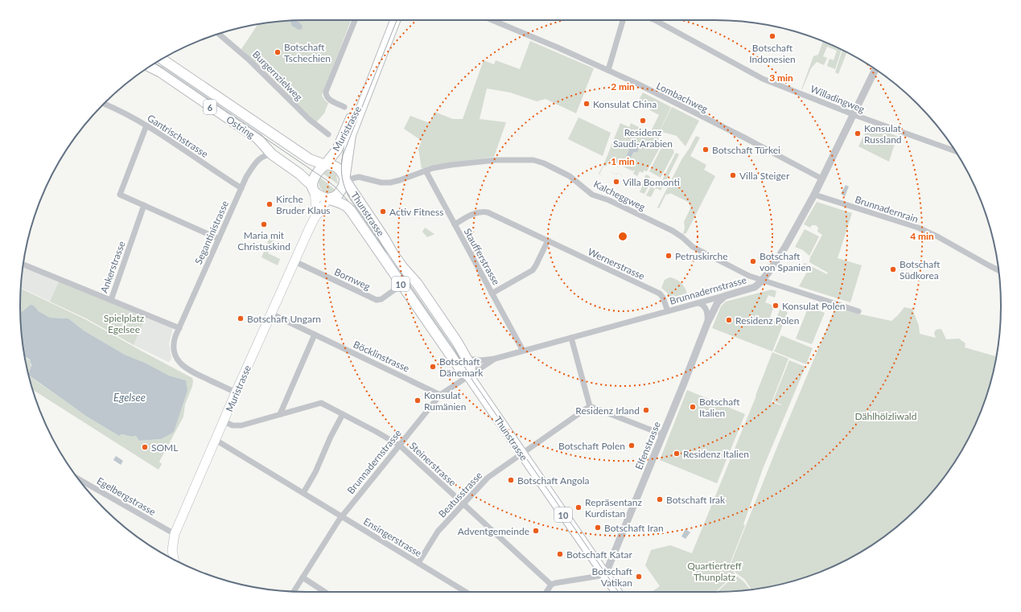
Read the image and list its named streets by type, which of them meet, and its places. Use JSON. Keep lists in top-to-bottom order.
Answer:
{
  "streets": {
    "main road": [
      "6",
      "Ostring",
      "Muristrasse",
      "Thunstrasse",
      "10"
    ],
    "street": [
      "Burgernzielweg",
      "Lombachweg",
      "Willadingweg",
      "Gantrischstrasse",
      "Kalcheggweg",
      "Brunnadernrain",
      "Segantinistrasse",
      "Staufferstrasse",
      "Wernerstrasse",
      "Ankerstrasse",
      "Bornweg",
      "Brunnadernstrasse",
      "Böcklinstrasse",
      "Elfenstrasse",
      "Steinerstrasse",
      "Beatusstrasse",
      "Egelbergstrasse",
      "Ensingerstrasse"
    ]
  },
  "crossings": [
    ["Lombachweg", "Brunnadernstrasse"],
    ["Willadingweg", "Brunnadernstrasse"],
    ["Ostring", "Muristrasse"],
    ["Ostring", "Kalcheggweg"],
    ["Ostring", "Thunstrasse"],
    ["Ostring", "Segantinistrasse"],
    ["Muristrasse", "Kalcheggweg"],
    ["Muristrasse", "Thunstrasse"],
    ["Muristrasse", "Segantinistrasse"],
    ["Muristrasse", "Bornweg"],
    ["Muristrasse", "Böcklinstrasse"],
    ["Muristrasse", "Steinerstrasse"],
    ["Muristrasse", "Egelbergstrasse"],
    ["Muristrasse", "Ensingerstrasse"],
    ["Gantrischstrasse", "Segantinistrasse"],
    ["Kalcheggweg", "Thunstrasse"],
    ["Kalcheggweg", "Staufferstrasse"],
    ["Kalcheggweg", "Brunnadernstrasse"],
    ["Brunnadernrain", "Brunnadernstrasse"],
    ["Thunstrasse", "Bornweg"],
    ["Thunstrasse", "Brunnadernstrasse"],
    ["Thunstrasse", "Elfenstrasse"],
    ["Thunstrasse", "Beatusstrasse"],
    ["Staufferstrasse", "Wernerstrasse"],
    ["Staufferstrasse", "Brunnadernstrasse"],
    ["Wernerstrasse", "Brunnadernstrasse"],
    ["Brunnadernstrasse", "Böcklinstrasse"],
    ["Brunnadernstrasse", "Elfenstrasse"],
    ["Brunnadernstrasse", "Steinerstrasse"],
    ["Brunnadernstrasse", "Ensingerstrasse"],
    ["Steinerstrasse", "Beatusstrasse"],
    ["Beatusstrasse", "Ensingerstrasse"]
  ],
  "water": ["Egelsee"],
  "parks": ["Spielplatz Egelsee", "Dählhölzliwald", "Quartiertreff Thunplatz"],
  "places": [
    "Botschaft Indonesien",
    "Botschaft Tschechien",
    "Konsulat China",
    "Residenz Saudi-Arabien",
    "Konsulat Russland",
    "Botschaft Türkei",
    "Villa Steiger",
    "Villa Bomonti",
    "Kirche Bruder Klaus",
    "Activ Fitness",
    "Maria mit Christuskind",
    "Petruskirche",
    "Botschaft von Spanien",
    "Botschaft Südkorea",
    "Konsulat Polen",
    "Botschaft Ungarn",
    "Residenz Polen",
    "Botschaft Dänemark",
    "Konsulat Rumänien",
    "Botschaft Italien",
    "Residenz Irland",
    "Botschaft Polen",
    "SOML",
    "Residenz Italien",
    "Botschaft Angola",
    "Botschaft Irak",
    "Repräsentanz Kurdistan",
    "Botschaft Iran",
    "Adventgemeinde",
    "Botschaft Katar",
    "Botschaft Vatikan"
  ],
  "rings": [
    "3 min",
    "2 min",
    "1 min",
    "4 min"
  ]
}
